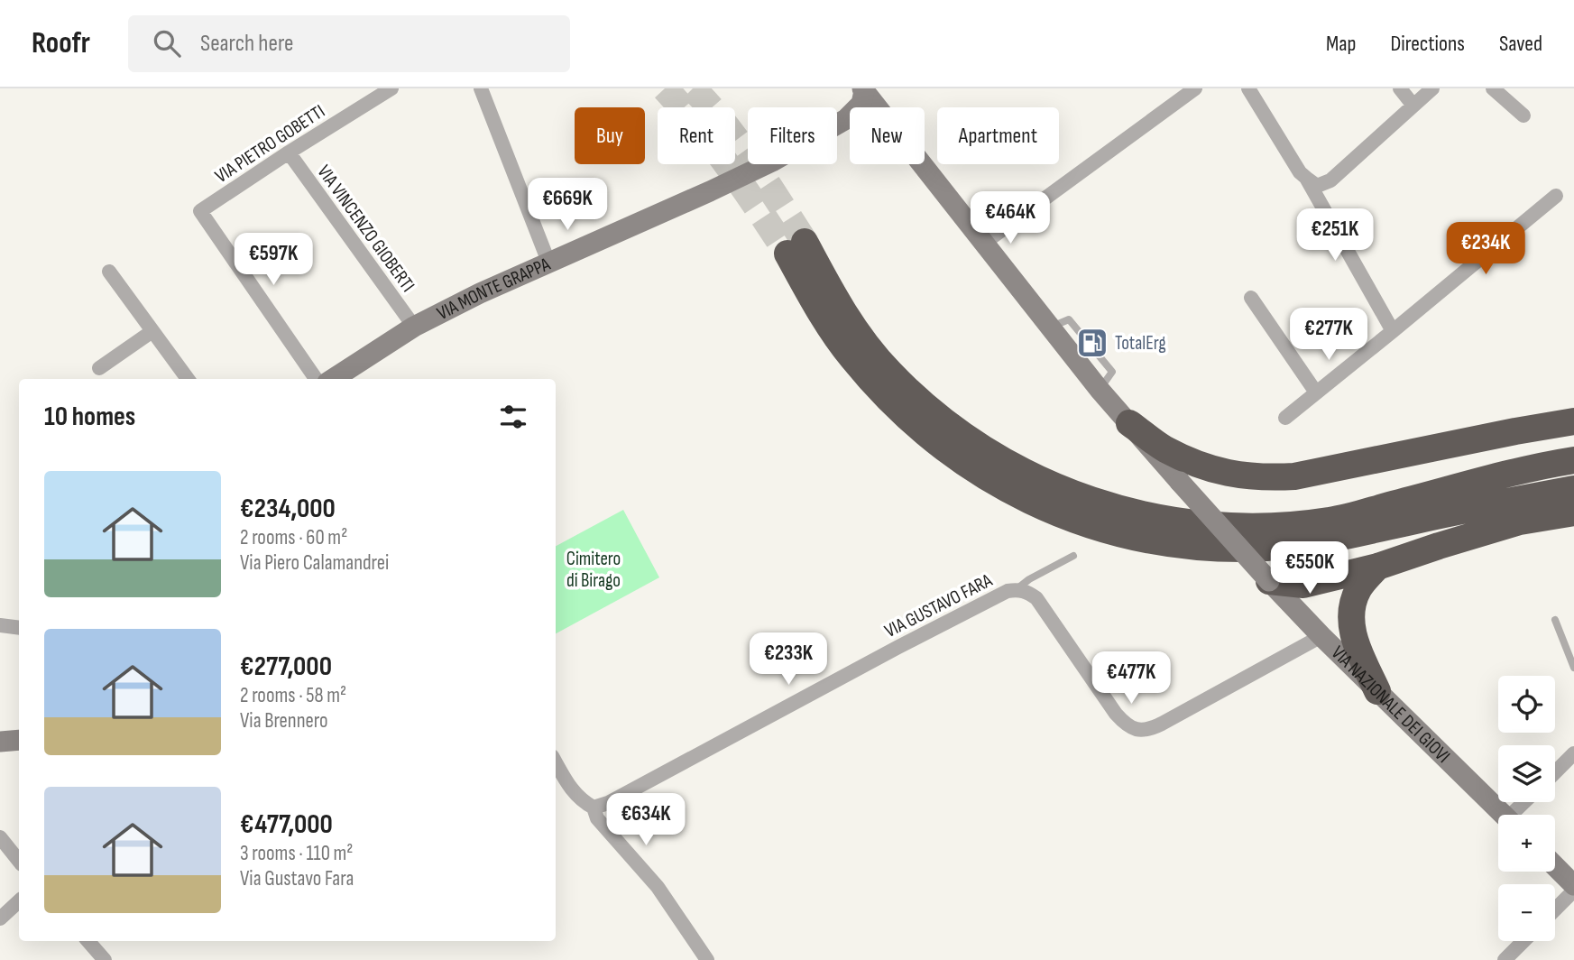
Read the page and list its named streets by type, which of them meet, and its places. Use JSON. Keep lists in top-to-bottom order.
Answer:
{
  "streets": {
    "main road": ["VIA MONTE GRAPPA", "VIA NAZIONALE DEI GIOVI"],
    "street": ["VIA PIETRO GOBETTI", "VIA VINCENZO GIOBERTI", "VIA GUSTAVO FARA"]
  },
  "crossings": [
    ["VIA PIETRO GOBETTI", "VIA VINCENZO GIOBERTI"],
    ["VIA VINCENZO GIOBERTI", "VIA MONTE GRAPPA"],
    ["VIA GUSTAVO FARA", "VIA NAZIONALE DEI GIOVI"]
  ],
  "parks": ["Cimitero di Birago"],
  "places": {
    "fuel station": ["TotalErg"]
  },
  "page": {
    "header": "Roofr",
    "search": "Search here",
    "nav": ["Map", "Directions", "Saved"],
    "chip": [
      "Buy",
      "Rent",
      "Filters",
      "New",
      "Apartment"
    ],
    "price": [
      "€669K",
      "€464K",
      "€251K",
      "€234K",
      "€597K",
      "€277K",
      "€550K",
      "€233K",
      "€477K",
      "€634K"
    ],
    "heading": "10 homes",
    "list": [
      {
        "name": "€234,000",
        "note": "2 rooms · 60 m² · Via Piero Calamandrei"
      },
      {
        "name": "€277,000",
        "note": "2 rooms · 58 m² · Via Brennero"
      },
      {
        "name": "€477,000",
        "note": "3 rooms · 110 m² · Via Gustavo Fara"
      }
    ],
    "map_buttons": ["+", "−"]
  }
}
